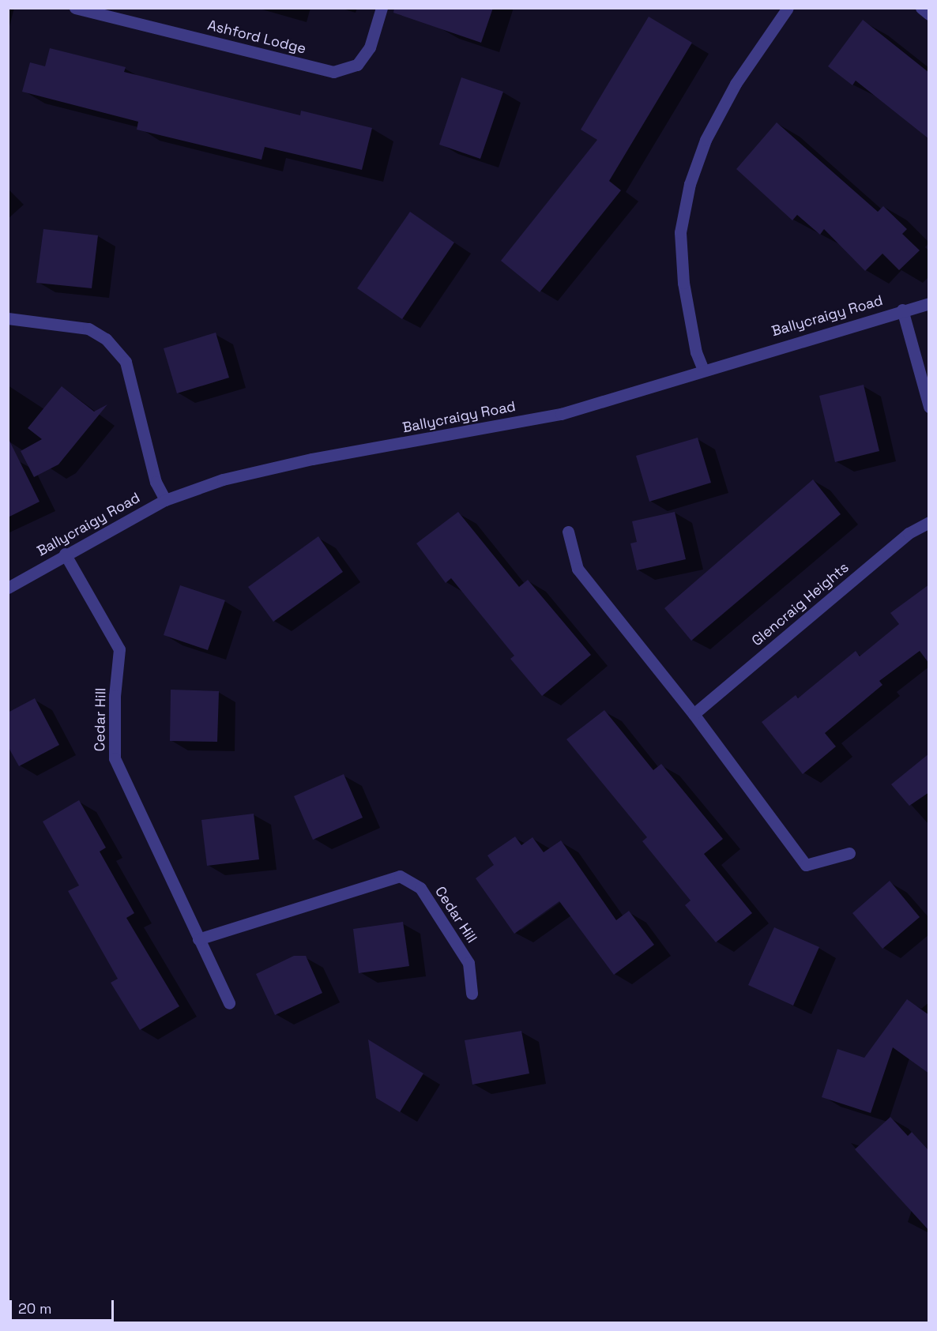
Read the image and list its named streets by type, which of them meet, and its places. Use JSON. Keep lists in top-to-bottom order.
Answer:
{
  "streets": {
    "street": [
      "Ashford Lodge",
      "Ballycraigy Road",
      "Glencraig Heights",
      "Cedar Hill"
    ]
  },
  "crossings": [
    ["Ballycraigy Road", "Cedar Hill"]
  ],
  "scale_bar": "20 m"
}
